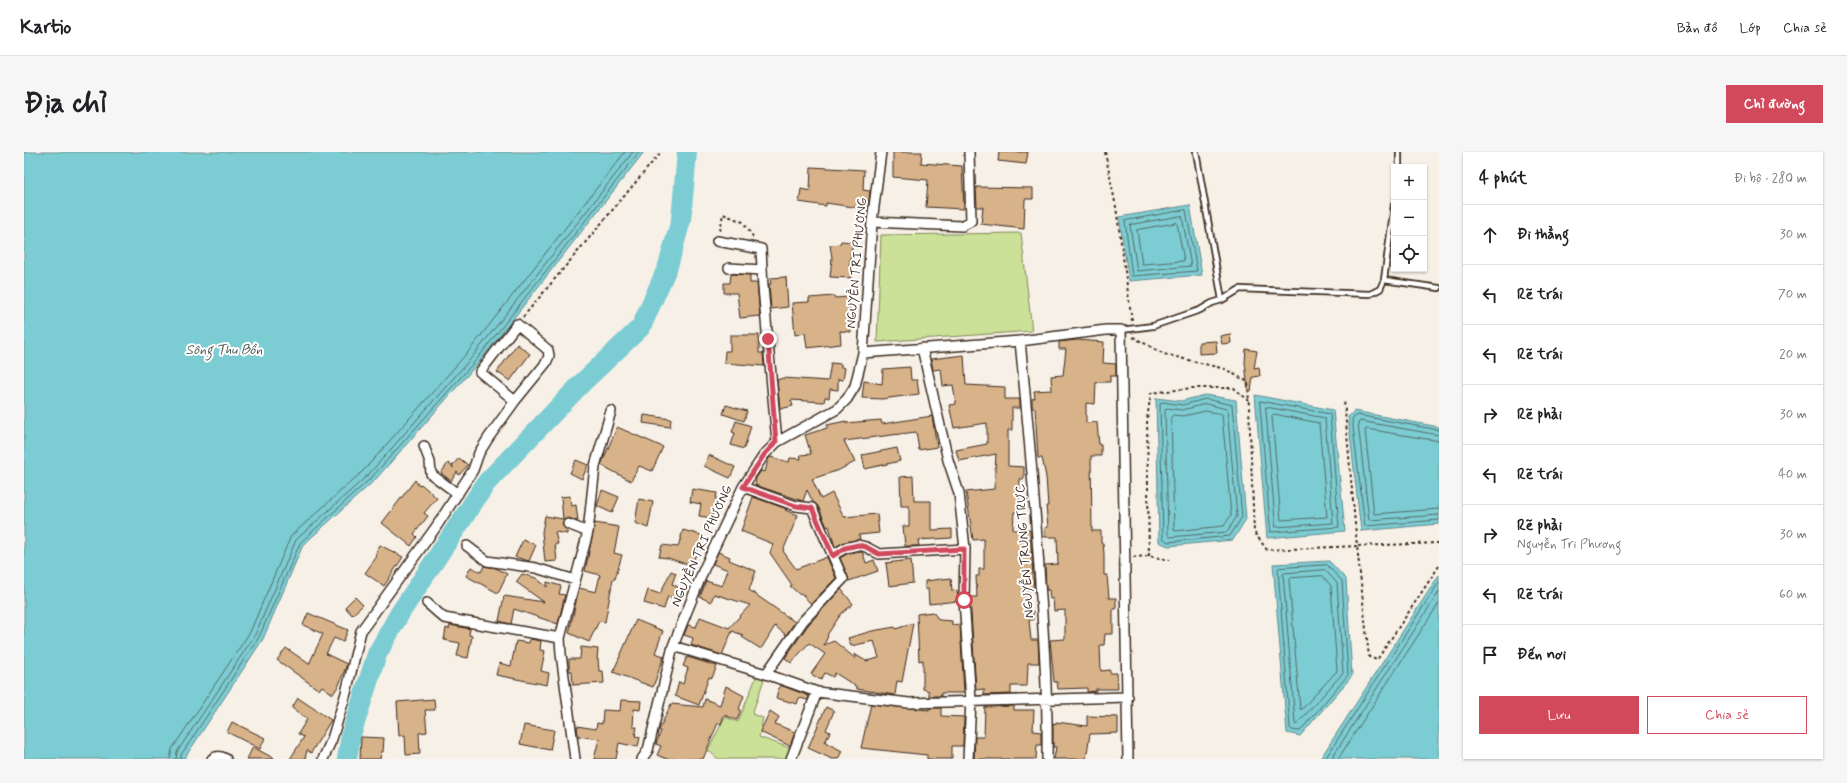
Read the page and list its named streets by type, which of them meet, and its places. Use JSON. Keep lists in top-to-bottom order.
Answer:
{
  "streets": {
    "street": ["NGUYỄN TRI PHƯƠNG", "NGUYỄN TRUNG TRỰC"]
  },
  "water": ["Sông Thu Bồn"],
  "page": {
    "header": "Kartio",
    "nav": ["Bản đồ", "Lớp", "Chia sẻ"],
    "buttons": [
      "Chỉ đường",
      ["Lưu", "Chia sẻ"]
    ],
    "title": "Địa chỉ",
    "heading": ["4 phút", "Đi bộ · 280 m"],
    "map_buttons": ["+", "−"],
    "list": [
      ["Đi thẳng", "30 m"],
      ["Rẽ trái", "70 m"],
      ["Rẽ trái", "20 m"],
      ["Rẽ phải", "30 m"],
      ["Rẽ trái", "40 m"],
      ["Rẽ phải", "Nguyễn Tri Phương", "30 m"],
      ["Rẽ trái", "60 m"],
      "Đến nơi"
    ]
  }
}
